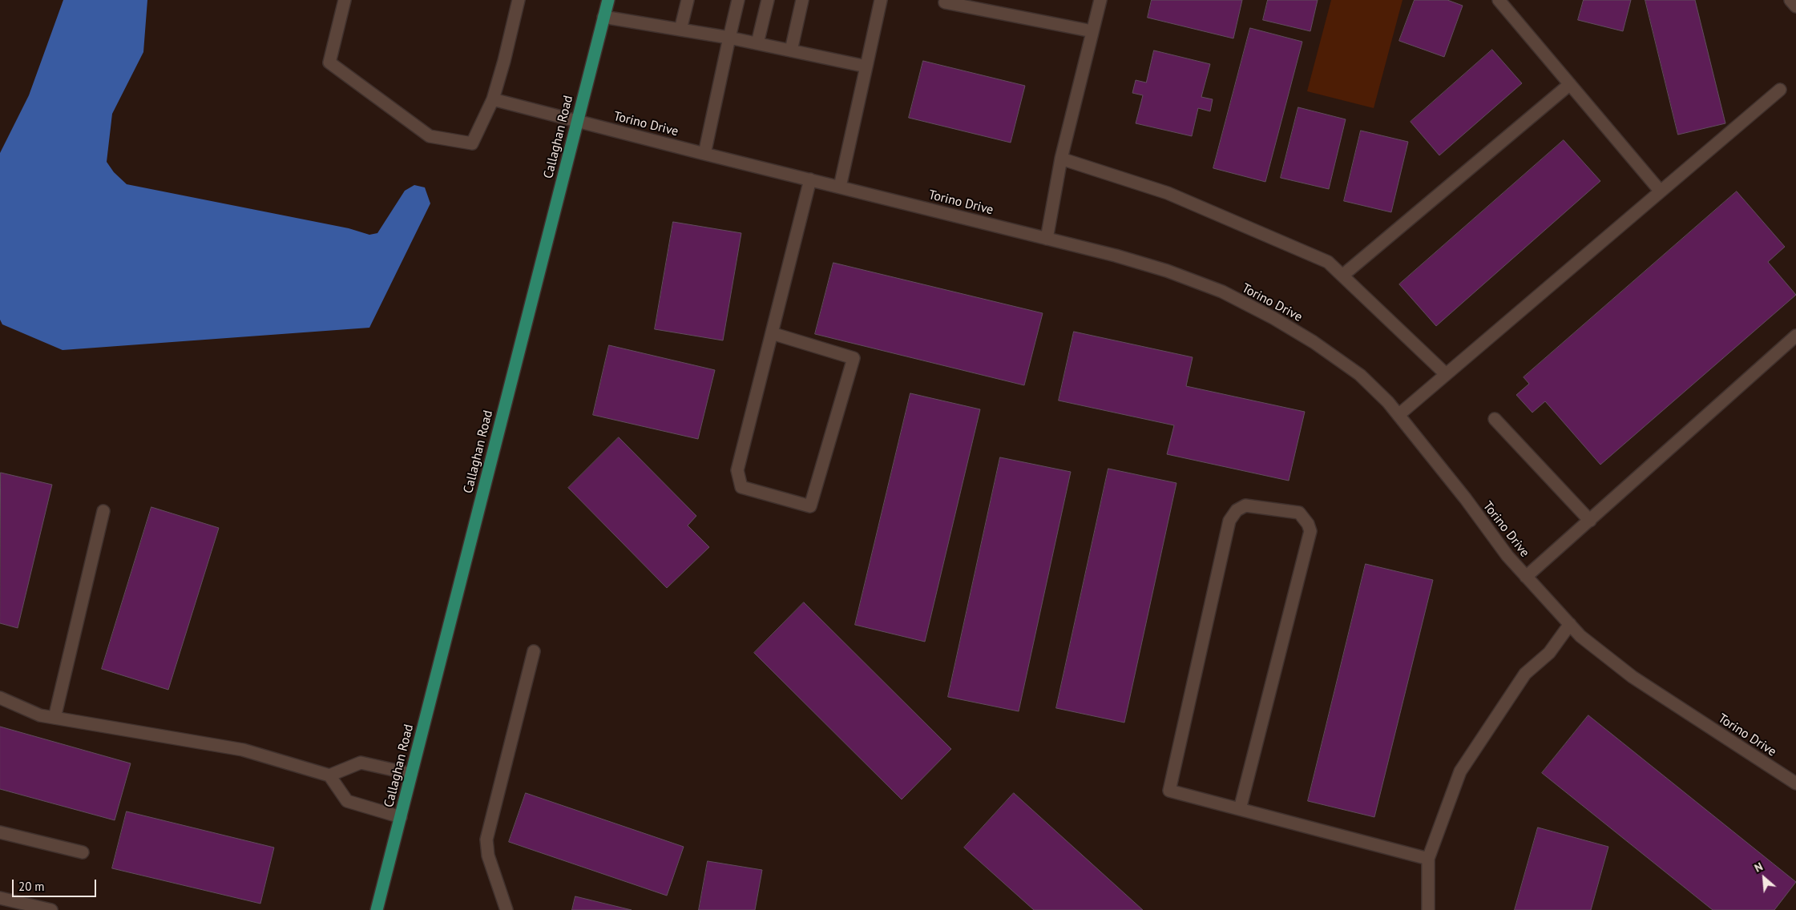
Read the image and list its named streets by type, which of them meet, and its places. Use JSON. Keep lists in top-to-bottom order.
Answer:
{
  "streets": {
    "main road": ["Callaghan Road"],
    "street": ["Torino Drive"]
  },
  "crossings": [
    ["Torino Drive", "Callaghan Road"]
  ],
  "scale_bar": "20 m",
  "north": "top left"
}
